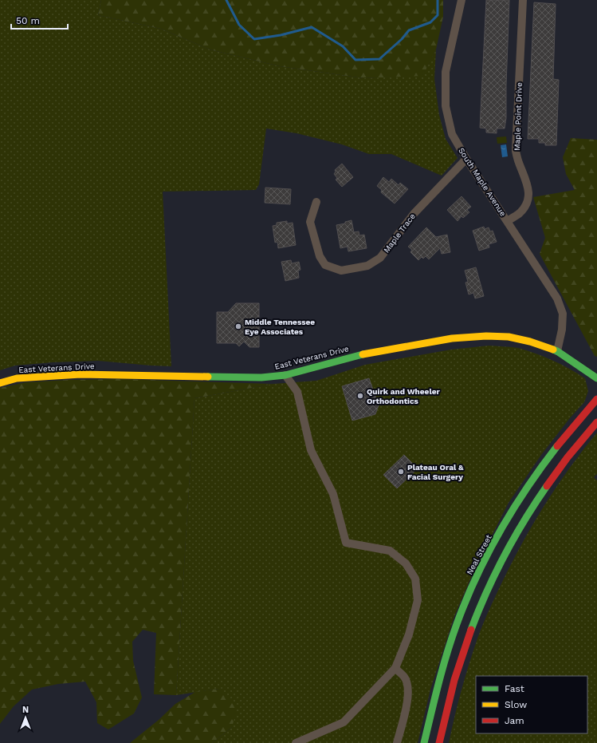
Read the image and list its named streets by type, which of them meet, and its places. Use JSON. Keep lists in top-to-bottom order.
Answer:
{
  "streets": {
    "main road": ["East Veterans Drive", "Neal Street"],
    "street": ["Maple Point Drive", "South Maple Avenue", "Maple Trace"]
  },
  "crossings": [
    ["Maple Point Drive", "South Maple Avenue"],
    ["South Maple Avenue", "Maple Trace"],
    ["South Maple Avenue", "East Veterans Drive"]
  ],
  "places": ["Middle Tennessee Eye Associates", "Quirk and Wheeler Orthodontics", "Plateau Oral & Facial Surgery"],
  "legend": ["Fast", "Slow", "Jam"],
  "scale_bar": "50 m",
  "north": "top"
}
